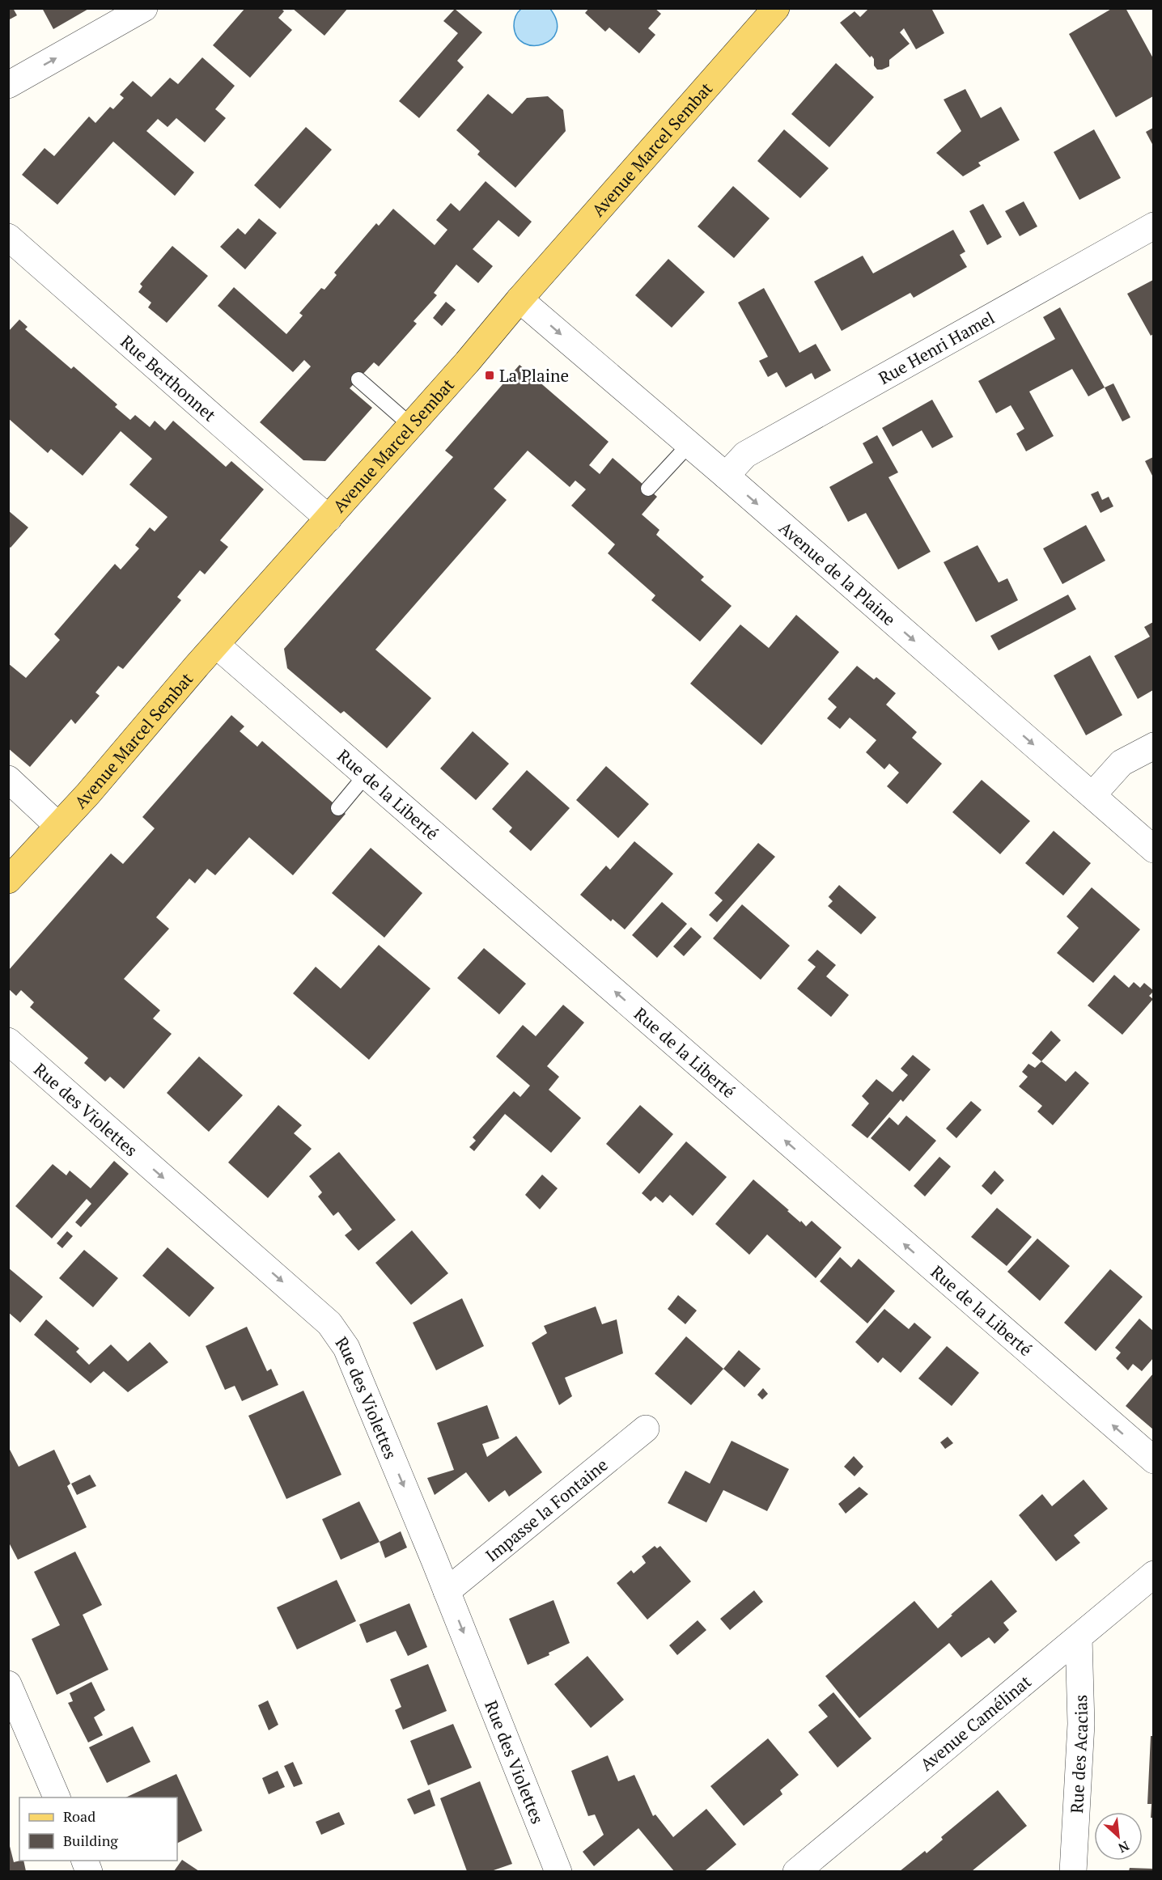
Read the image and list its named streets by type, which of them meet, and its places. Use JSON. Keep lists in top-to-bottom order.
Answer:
{
  "streets": {
    "main road": ["Avenue Marcel Sembat"],
    "street": [
      "Rue Henri Hamel",
      "Rue Berthonnet",
      "Avenue de la Plaine",
      "Rue de la Liberté",
      "Rue des Violettes",
      "Impasse la Fontaine",
      "Avenue Camélinat",
      "Rue des Acacias"
    ]
  },
  "crossings": [
    ["Avenue Marcel Sembat", "Rue Berthonnet"],
    ["Avenue Marcel Sembat", "Avenue de la Plaine"],
    ["Avenue Marcel Sembat", "Rue de la Liberté"],
    ["Rue Henri Hamel", "Avenue de la Plaine"],
    ["Rue des Violettes", "Impasse la Fontaine"],
    ["Avenue Camélinat", "Rue des Acacias"]
  ],
  "one_way": ["Avenue de la Plaine", "Rue de la Liberté", "Rue des Violettes"],
  "places": {
    "transit": ["La Plaine"]
  },
  "legend": ["Road", "Building"],
  "north": "bottom right"
}
